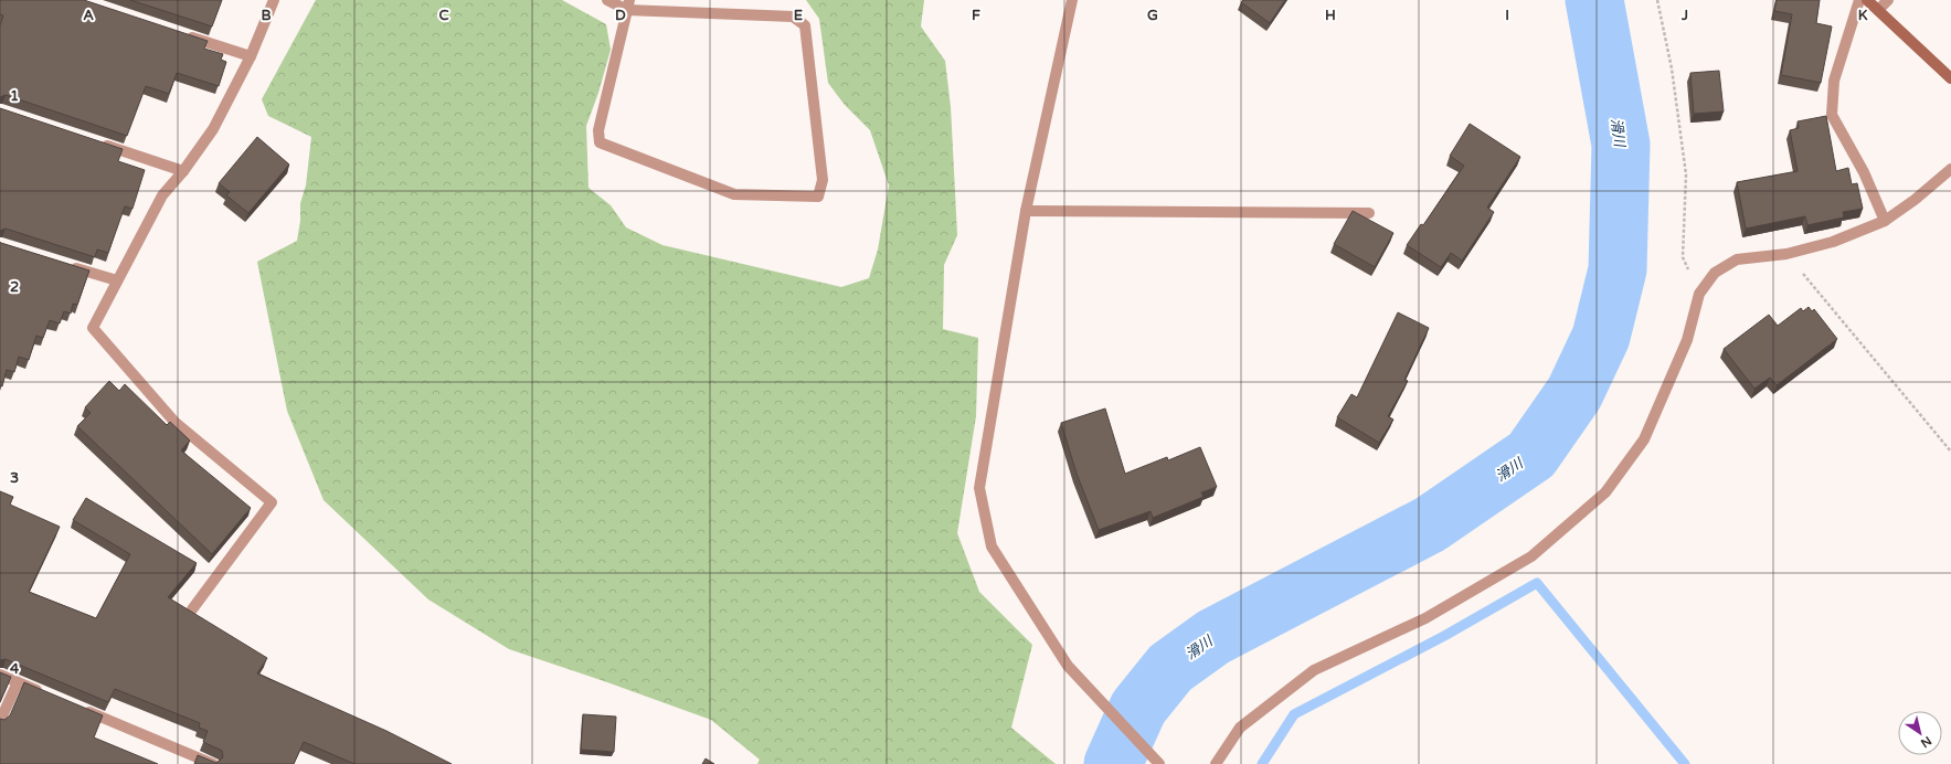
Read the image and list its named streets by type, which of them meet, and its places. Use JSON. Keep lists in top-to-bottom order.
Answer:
{
  "water": ["滑川"],
  "north": "bottom right",
  "grid": {
    "columns": [
      "A",
      "B",
      "C",
      "D",
      "E",
      "F",
      "G",
      "H",
      "I",
      "J",
      "K"
    ],
    "rows": [
      "1",
      "2",
      "3",
      "4"
    ]
  }
}
